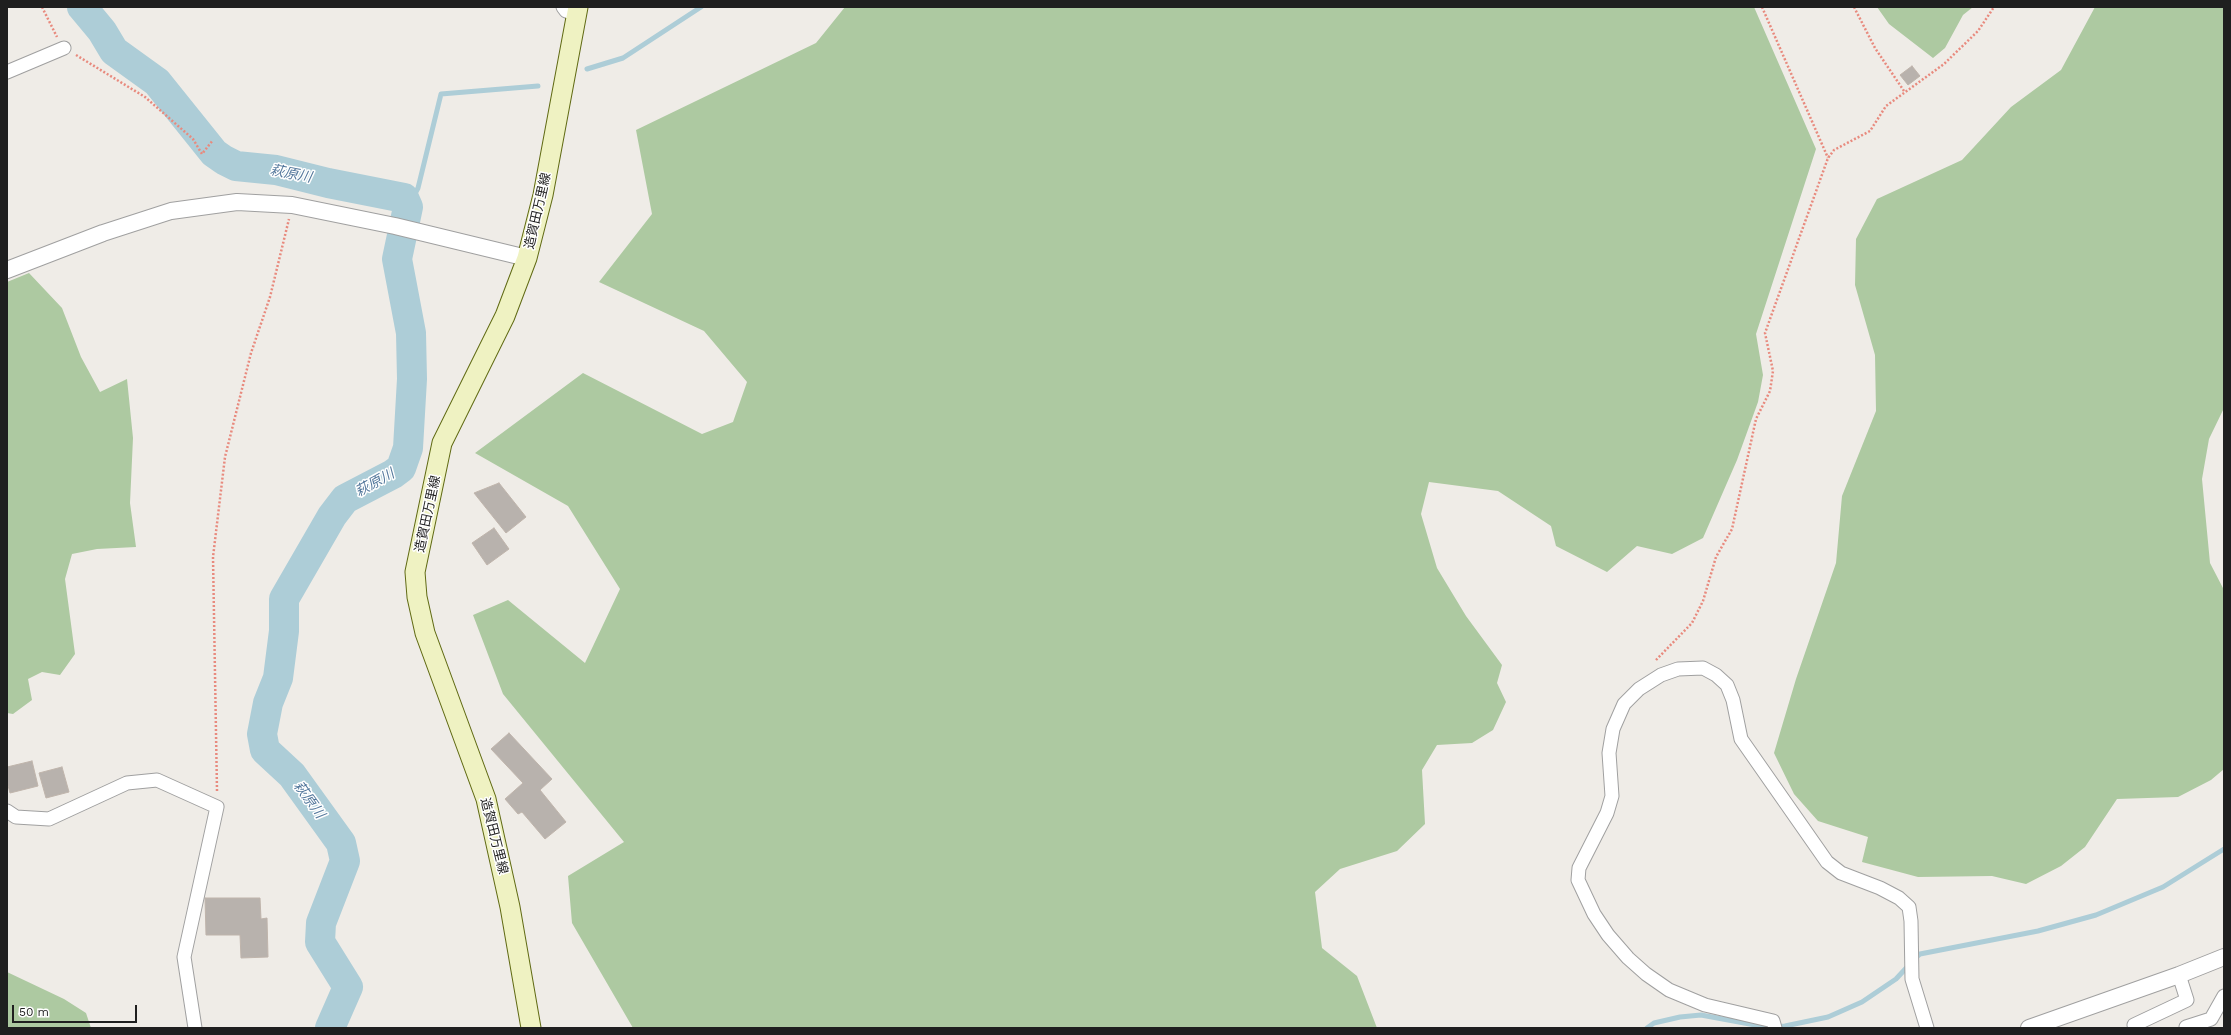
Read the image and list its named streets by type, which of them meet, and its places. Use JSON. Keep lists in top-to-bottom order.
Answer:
{
  "streets": {
    "main road": ["造賀田万里線"]
  },
  "water": ["萩原川"],
  "scale_bar": "50 m"
}
